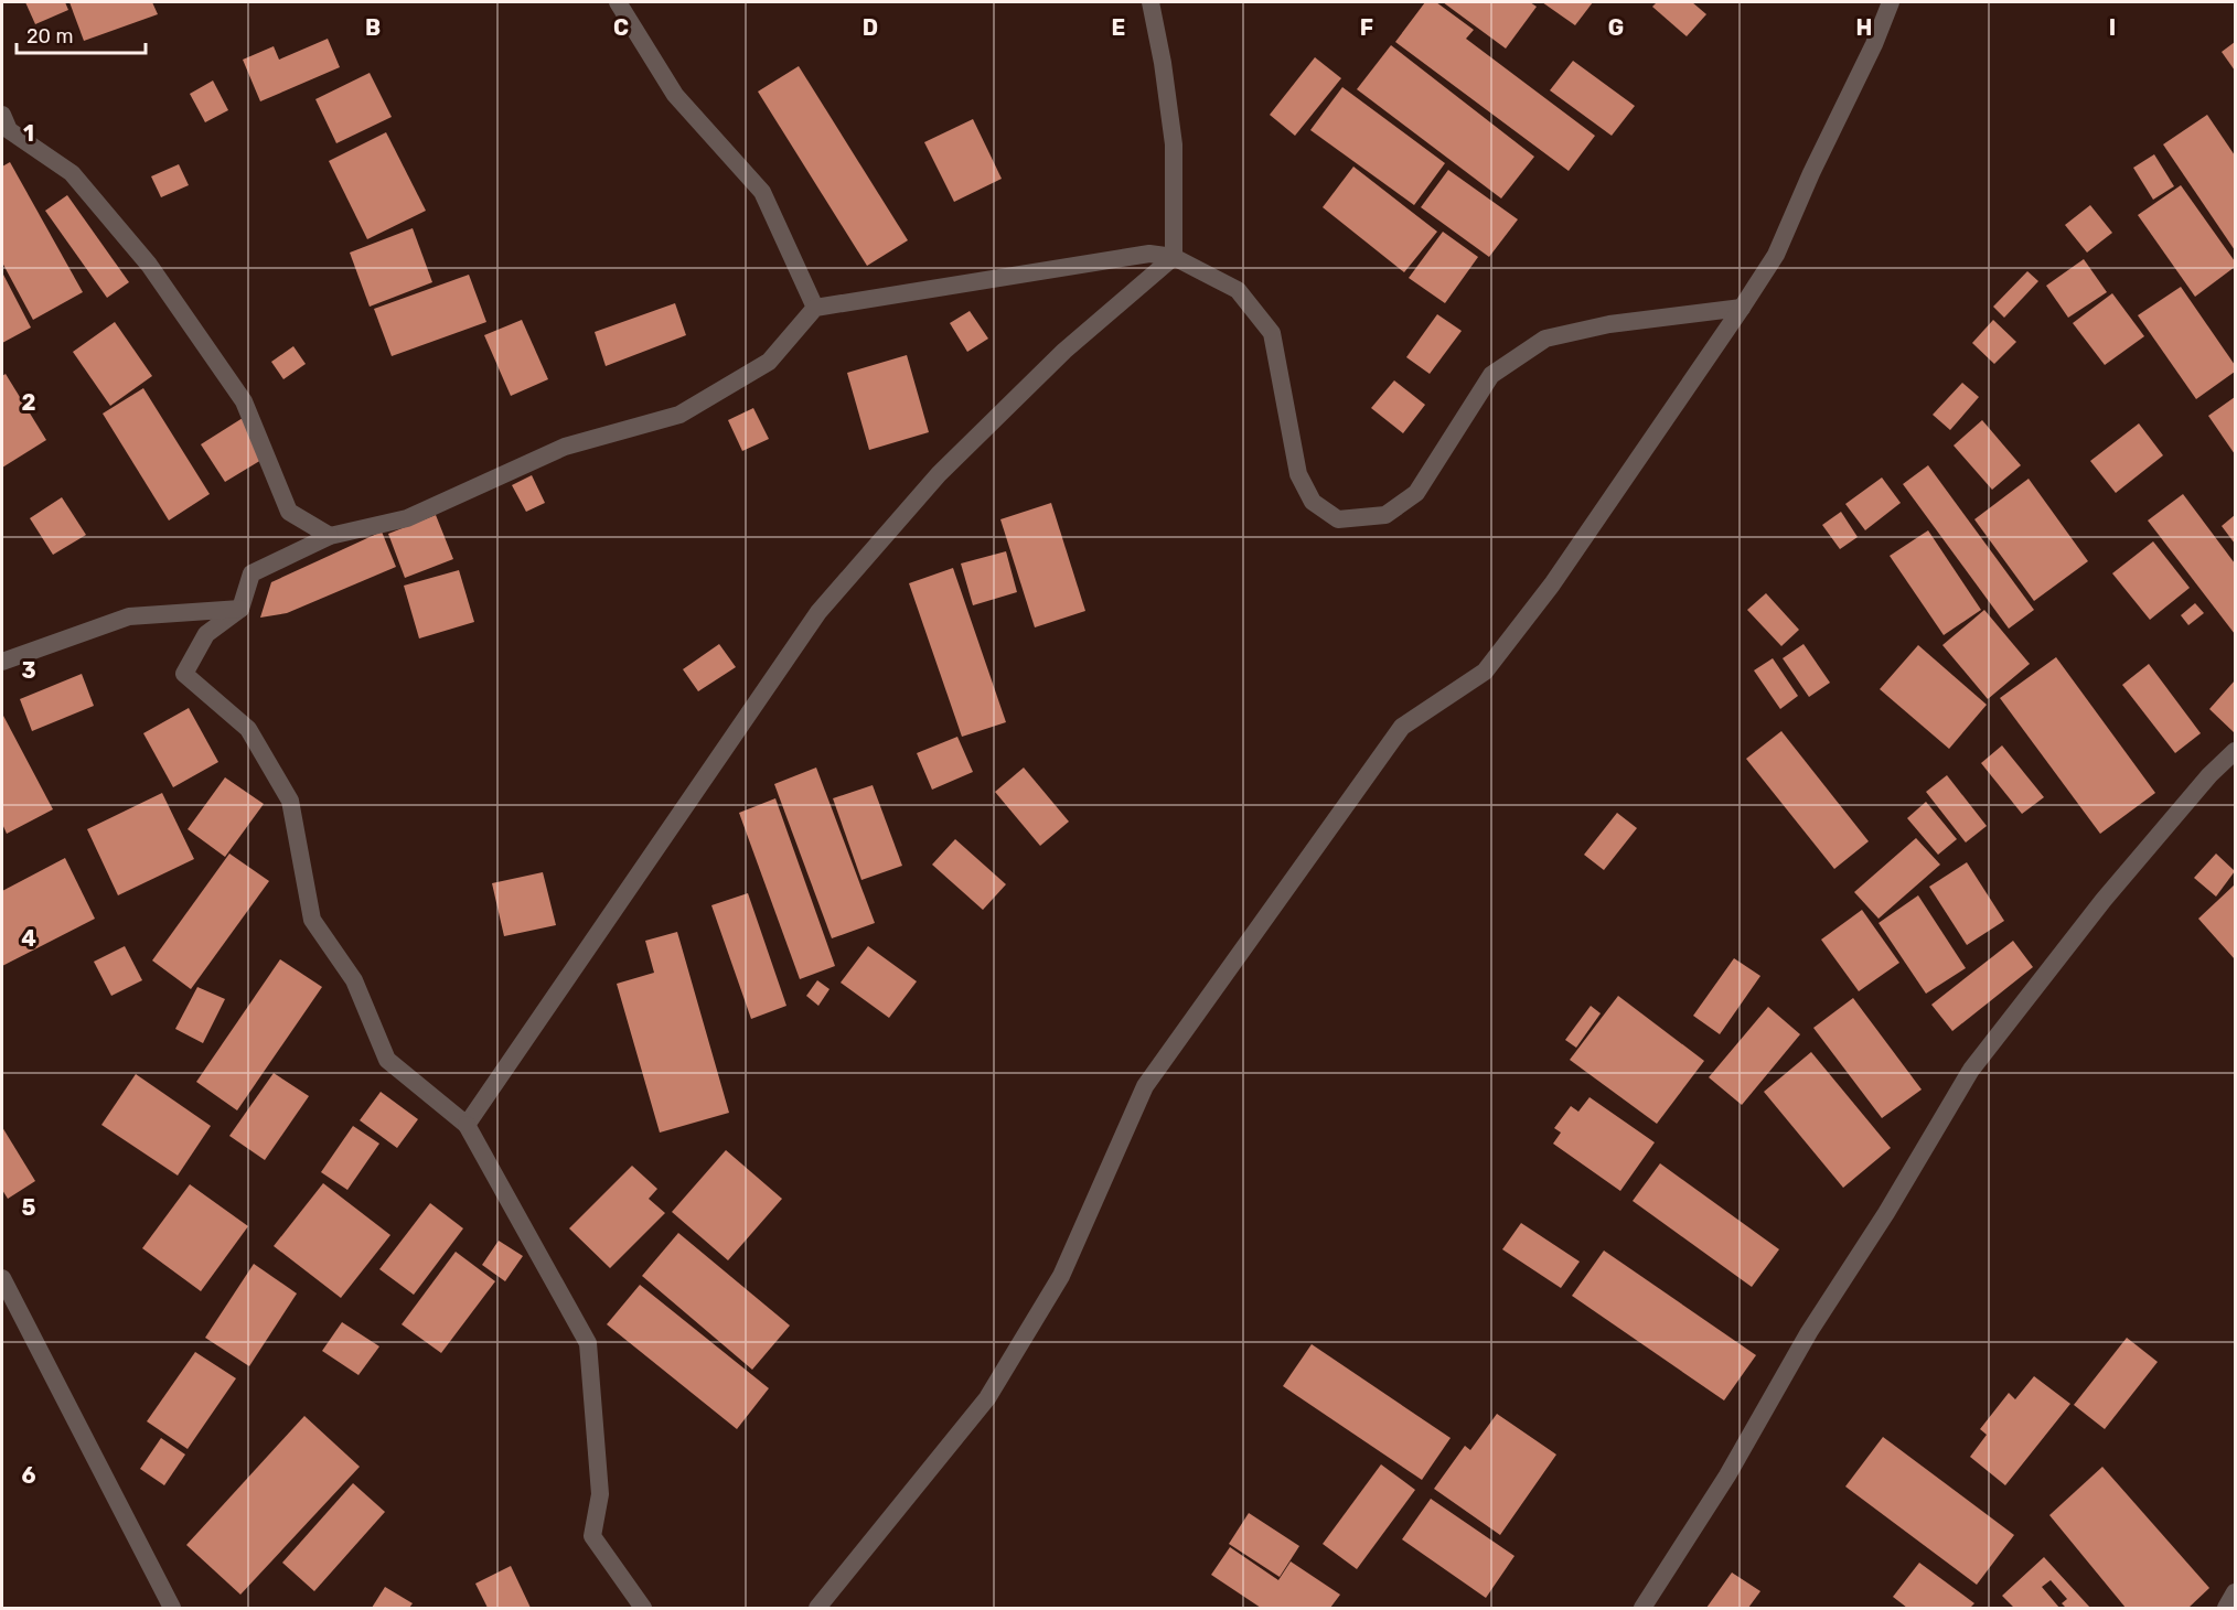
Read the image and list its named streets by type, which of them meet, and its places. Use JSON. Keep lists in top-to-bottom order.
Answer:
{
  "scale_bar": "20 m",
  "grid": {
    "columns": [
      "B",
      "C",
      "D",
      "E",
      "F",
      "G",
      "H",
      "I"
    ],
    "rows": [
      "1",
      "2",
      "3",
      "4",
      "5",
      "6"
    ]
  }
}
